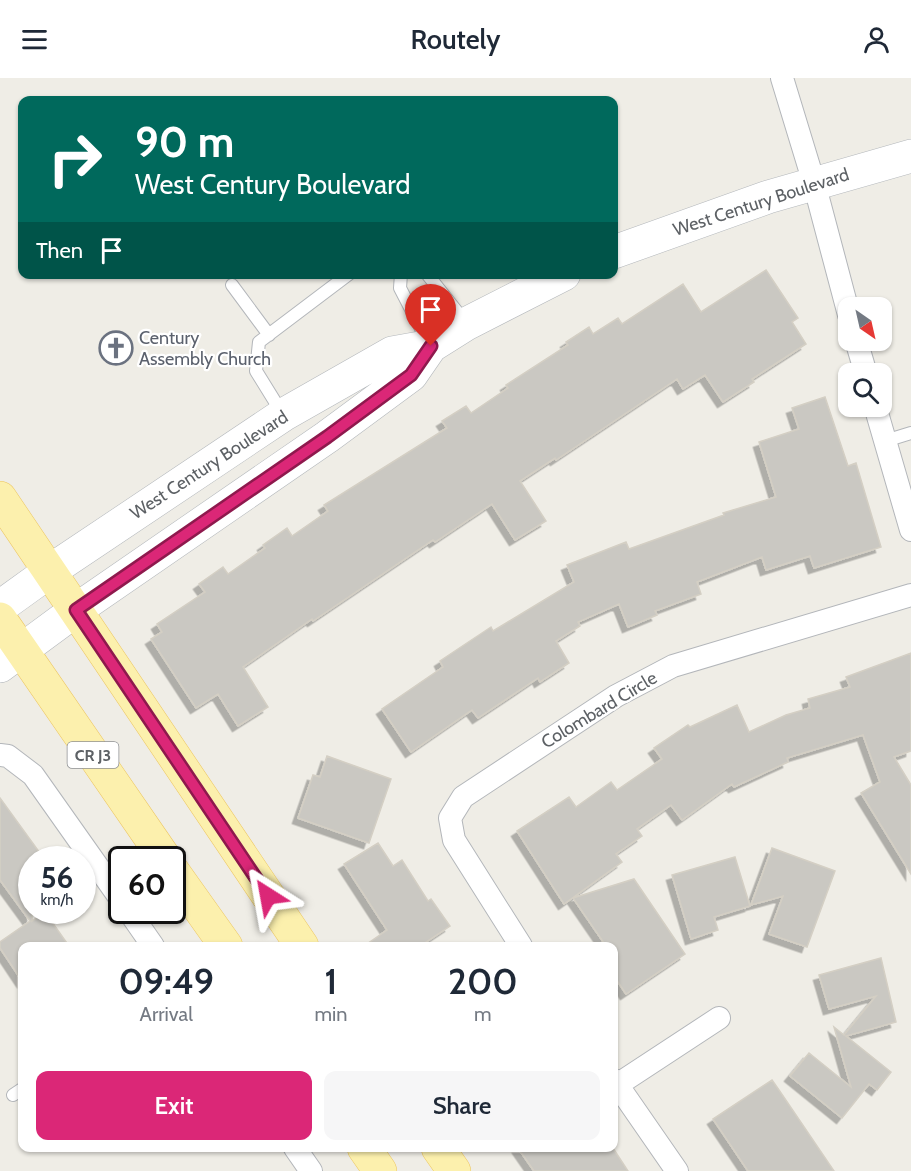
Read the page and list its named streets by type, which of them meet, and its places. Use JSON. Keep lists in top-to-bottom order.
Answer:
{
  "streets": {
    "main road": ["CR J3"],
    "street": ["West Century Boulevard", "Colombard Circle"]
  },
  "crossings": [
    ["West Century Boulevard", "CR J3"]
  ],
  "places": {
    "church": ["Century Assembly Church"]
  },
  "north": "bottom right",
  "page": {
    "header": "Routely",
    "turn": ["90 m", "West Century Boulevard"],
    "then": "Then",
    "speed": "56 km/h",
    "limit": "60",
    "eta": [
      "09:49",
      "Arrival",
      "1",
      "min",
      "200",
      "m"
    ],
    "buttons": ["Exit", "Share"]
  }
}
